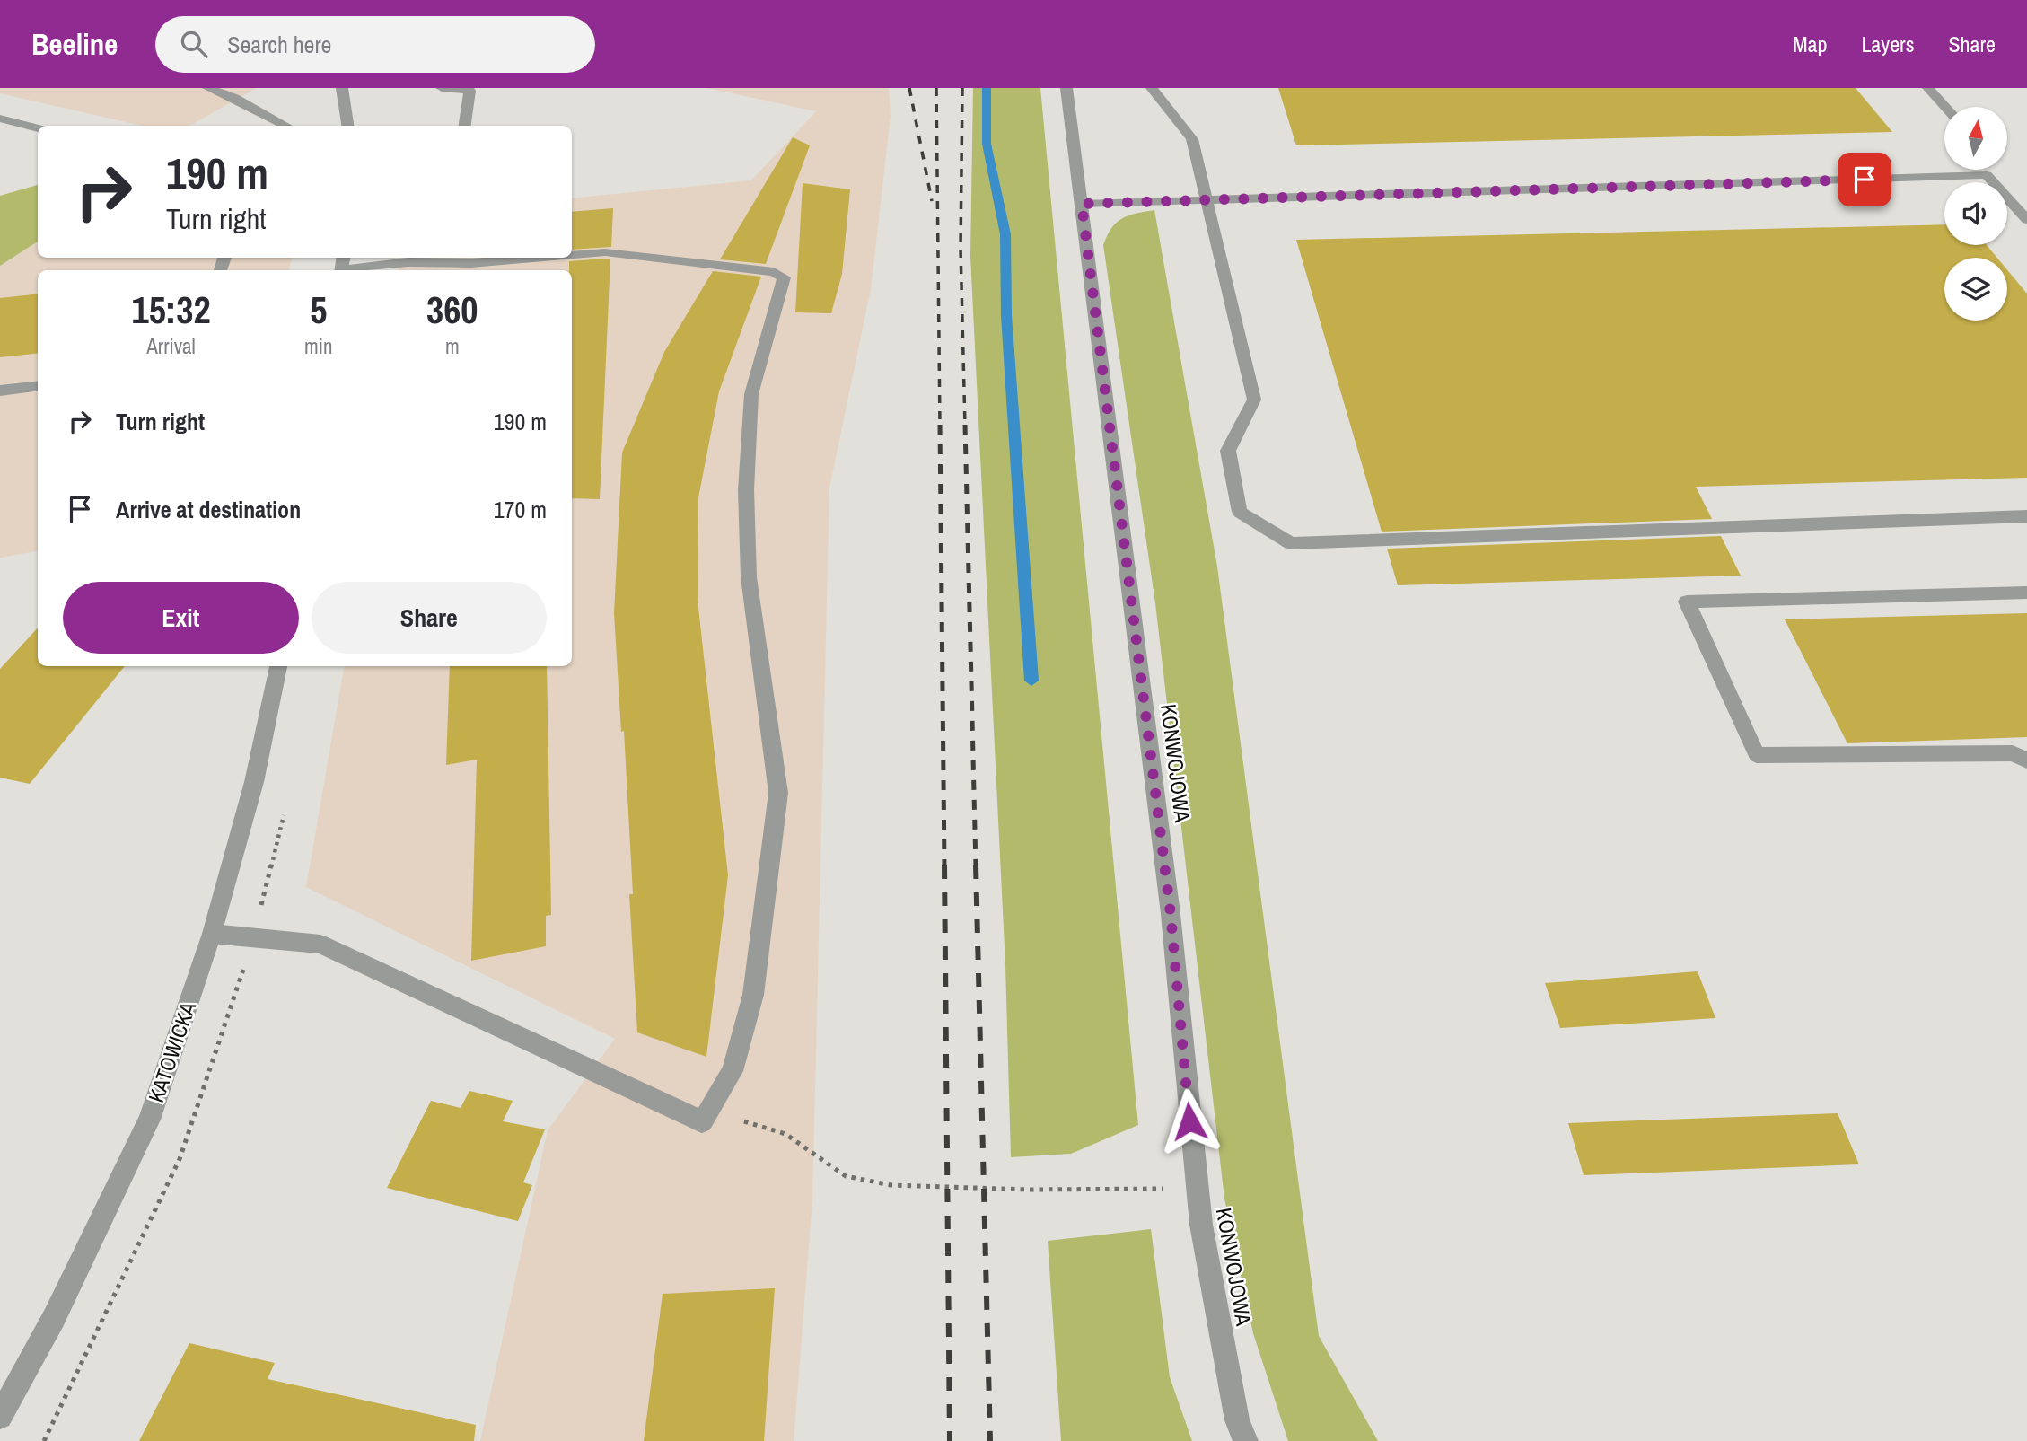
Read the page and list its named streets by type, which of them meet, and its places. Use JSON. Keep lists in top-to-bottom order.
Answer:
{
  "streets": {
    "street": ["KONWOJOWA", "KATOWICKA"]
  },
  "north": "top",
  "page": {
    "header": "Beeline",
    "search": "Search here",
    "nav": ["Map", "Layers", "Share"],
    "turn": ["190 m", "Turn right"],
    "eta": [
      "15:32",
      "Arrival",
      "5",
      "min",
      "360",
      "m"
    ],
    "list": [
      {
        "name": "Turn right",
        "value": "190 m"
      },
      {
        "name": "Arrive at destination",
        "value": "170 m"
      }
    ],
    "buttons": ["Exit", "Share"]
  }
}
